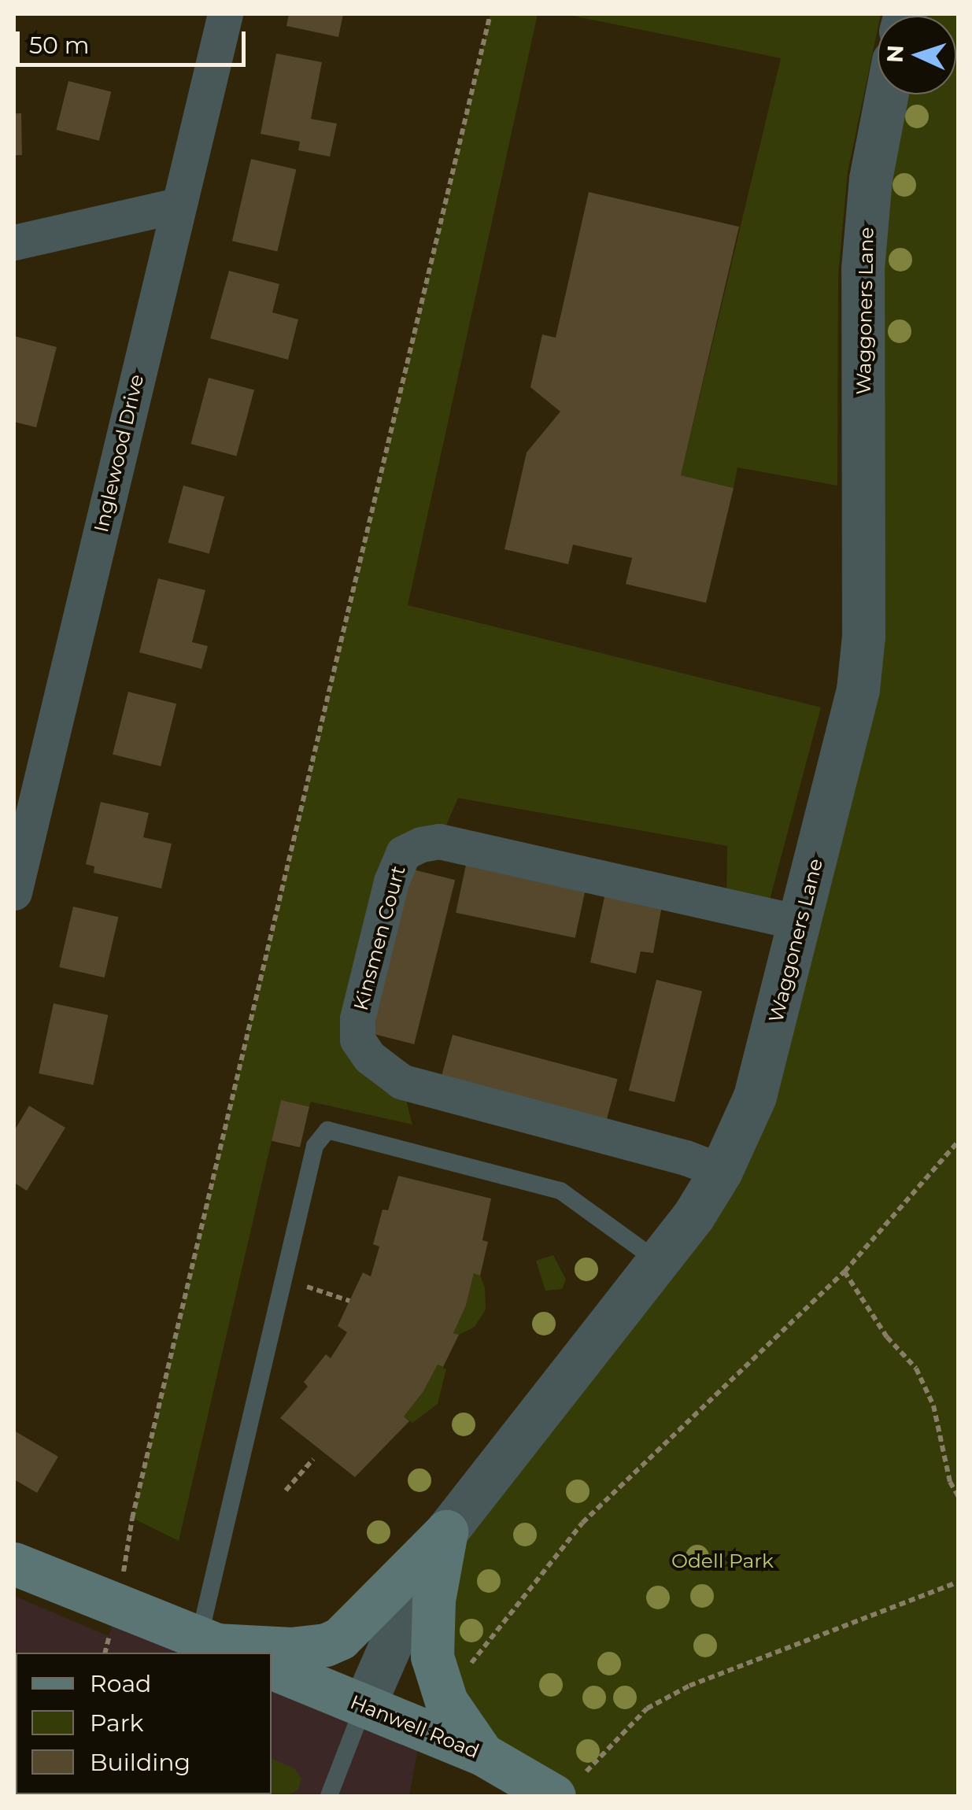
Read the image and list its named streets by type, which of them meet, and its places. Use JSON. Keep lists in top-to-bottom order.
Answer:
{
  "streets": {
    "main road": ["Hanwell Road"],
    "street": ["Waggoners Lane", "Inglewood Drive", "Kinsmen Court"]
  },
  "crossings": [
    ["Waggoners Lane", "Kinsmen Court"],
    ["Waggoners Lane", "Hanwell Road"]
  ],
  "parks": ["Odell Park"],
  "legend": ["Road", "Park", "Building"],
  "scale_bar": "50 m",
  "north": "left"
}
